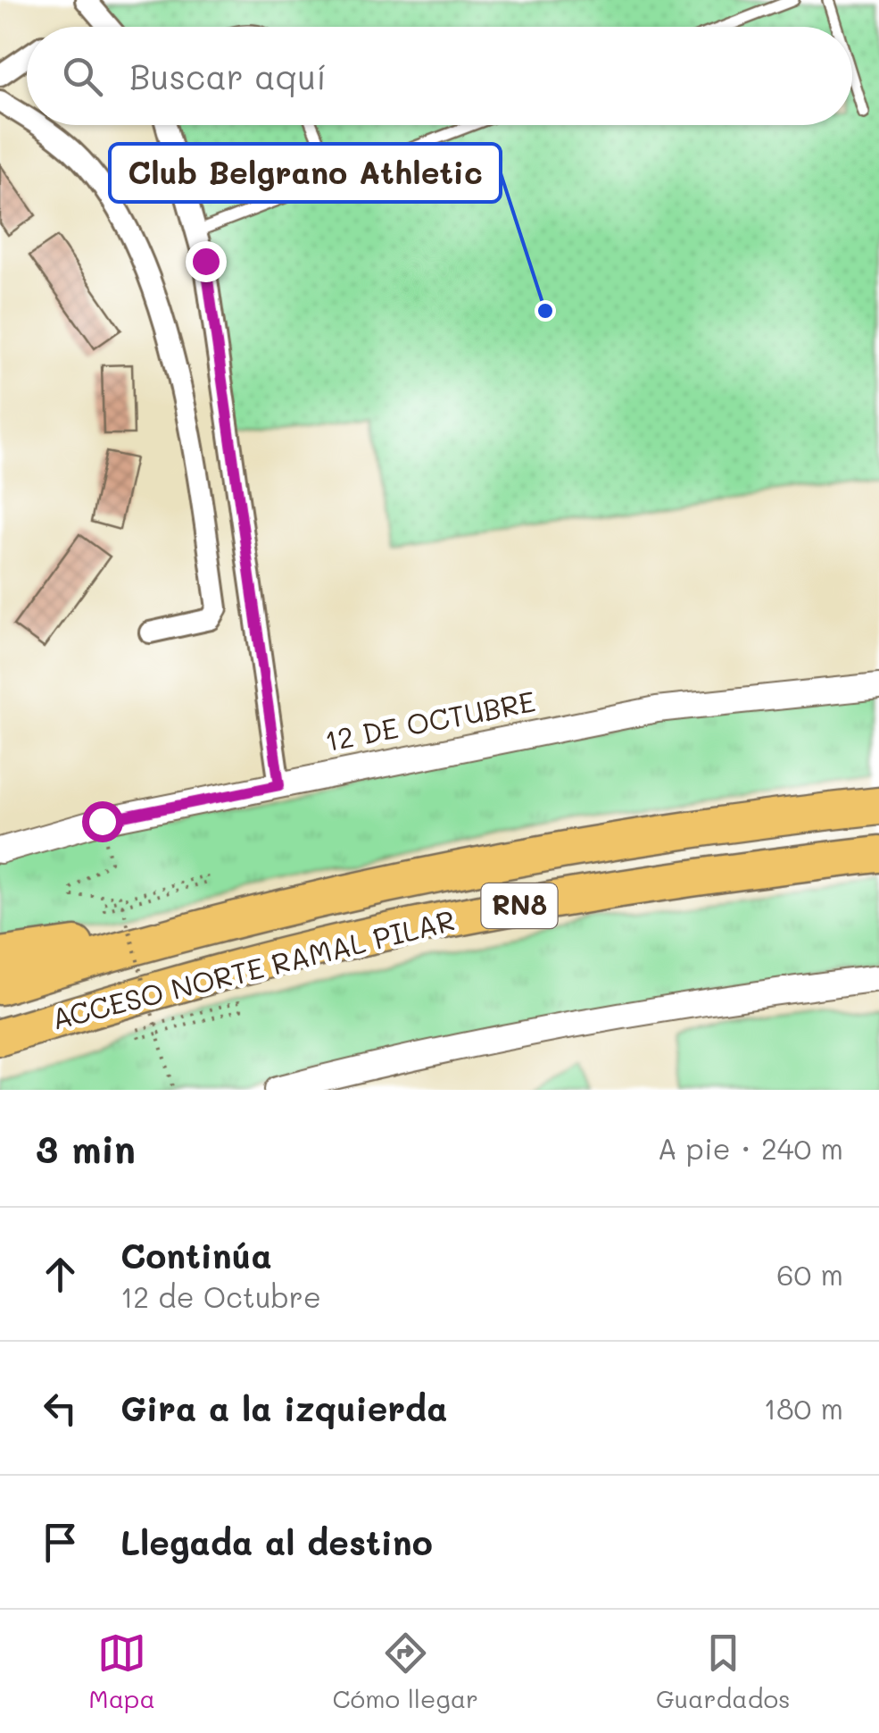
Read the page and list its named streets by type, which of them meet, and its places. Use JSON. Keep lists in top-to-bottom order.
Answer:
{
  "streets": {
    "highway": ["RN8", "ACCESO NORTE RAMAL PILAR"],
    "street": ["12 DE OCTUBRE"]
  },
  "places": ["Club Belgrano Athletic"],
  "page": {
    "search": "Buscar aquí",
    "heading": ["3 min", "A pie · 240 m"],
    "list": [
      ["Continúa", "12 de Octubre", "60 m"],
      ["Gira a la izquierda", "180 m"],
      "Llegada al destino"
    ],
    "nav": ["Mapa", "Cómo llegar", "Guardados"]
  }
}
